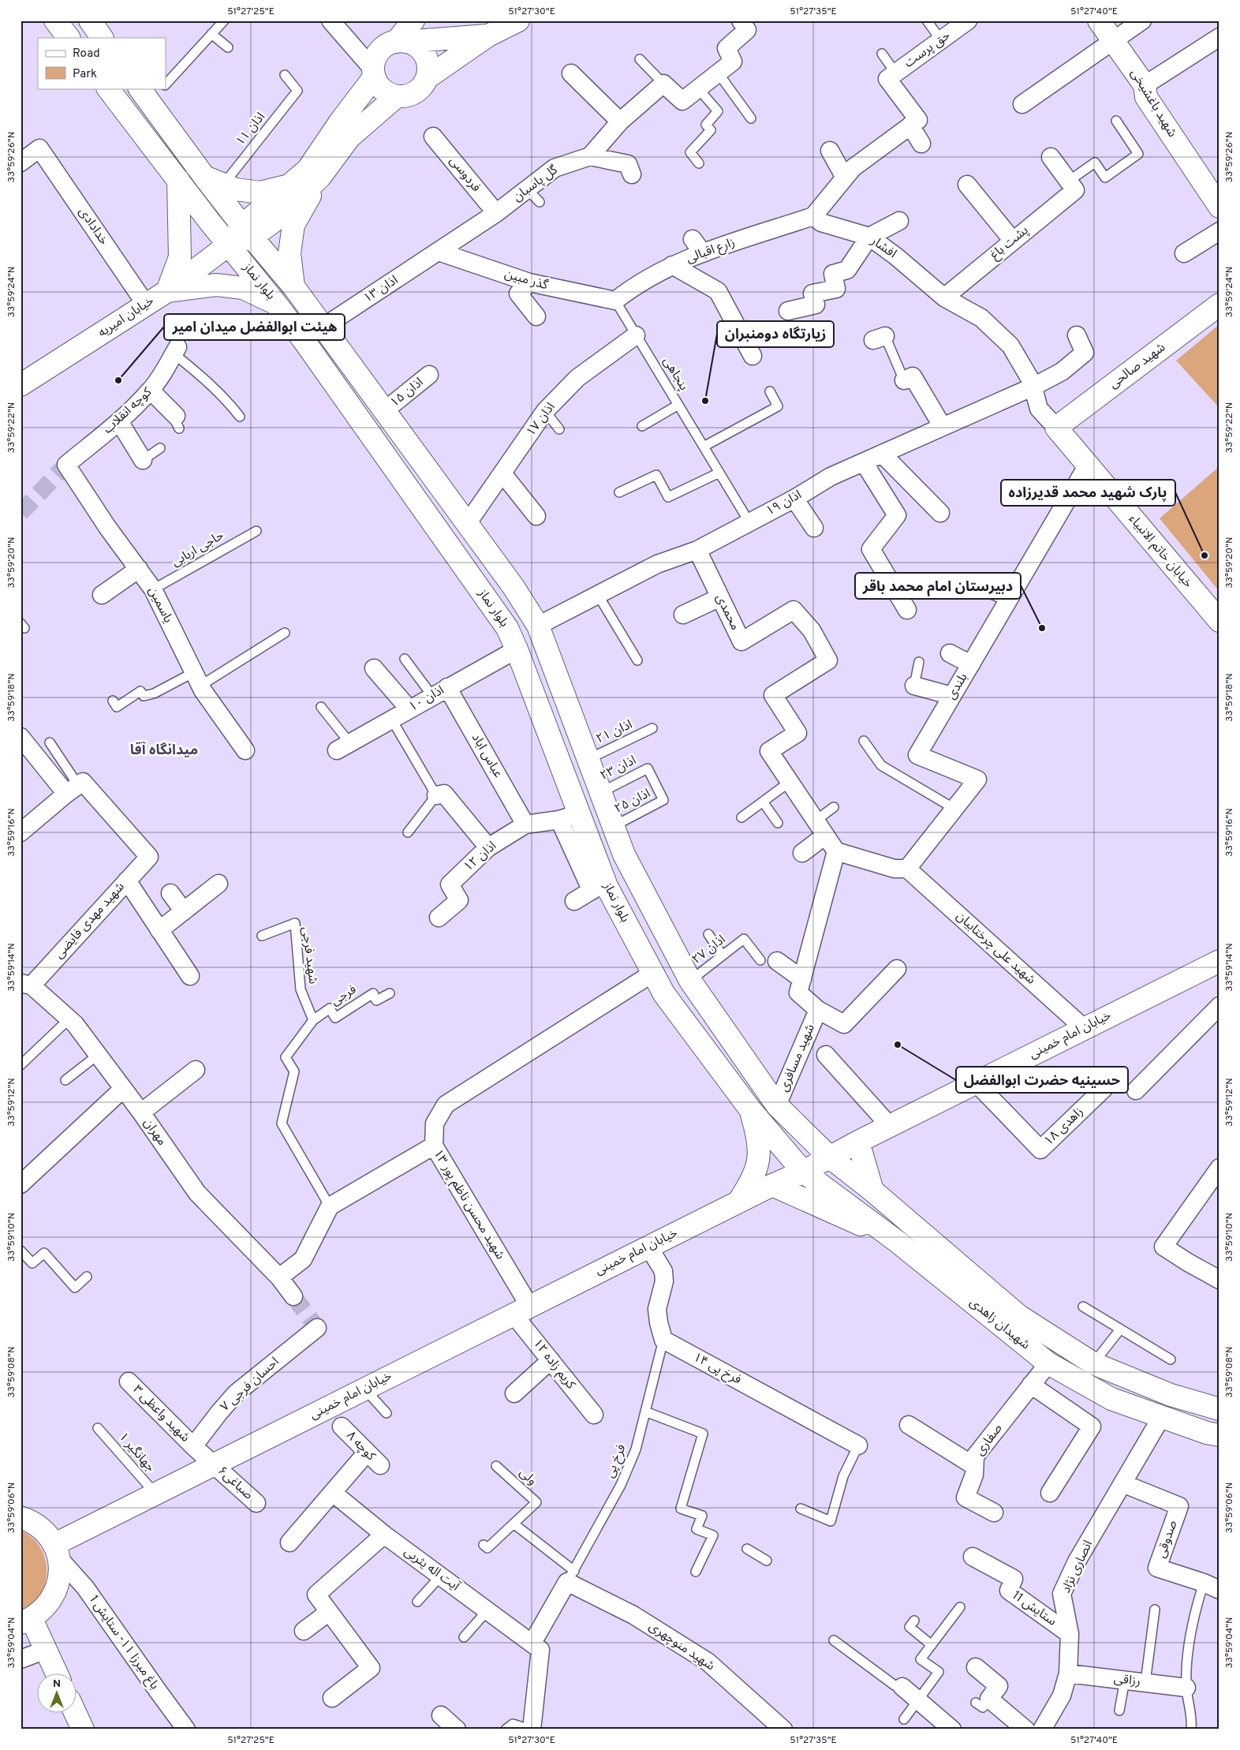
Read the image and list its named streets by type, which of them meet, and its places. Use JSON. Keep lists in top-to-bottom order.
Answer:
{
  "streets": {
    "main road": [
      "شهید باغشیخی",
      "بلوار نماز",
      "خیابان امیریه",
      "شهید صالحی",
      "خیابان خاتم الانبیاء",
      "خیابان امام خمینی",
      "شهیدان زاهدی"
    ],
    "street": [
      "حق پرست",
      "فردوسی",
      "گل پاسبان",
      "خدادادی",
      "پشت باغ",
      "افشار",
      "زارع اقبالی",
      "گذر مبین",
      "اذان ۱۳",
      "اذان ۱۵",
      "کوچه انقلاب",
      "اذان ۱۷",
      "اذان ۱۹",
      "یاسمین",
      "محمدی",
      "بلندی",
      "اذان ۱۰",
      "عباس اباد",
      "اذان ۱۲",
      "شهید مهدی فایضی",
      "شهید علی چرختابیان",
      "شهید مسافری",
      "زاهدی ۱۸",
      "مهران",
      "شهید محسن ناظم پور ۱۳",
      "کریم زاده ۱۲",
      "فرخ پی ۱۴",
      "احسان فرجی ۷",
      "شهید واعظی ۳",
      "صفاری",
      "کوچه ۸",
      "صباغی۶",
      "صدوقی",
      "انصاری نژاد",
      "آیت اله یثربی",
      "ستایش 11",
      "باغ میرزا ۱۱- ستایش 1",
      "شهید منوچهری",
      "رزاقی"
    ],
    "lane": [
      "اذان ۱۱",
      "پنجاهی",
      "حاجی اربابی",
      "اذان ۲۱",
      "اذان ۲۳",
      "اذان ۲۵",
      "اذان ۲۷",
      "شهید فرجی",
      "فرجی",
      "جهانگیر ۱",
      "فرخ پی",
      "ولی"
    ]
  },
  "crossings": [
    ["اذان ۱۱", "بلوار نماز"],
    ["فردوسی", "گل پاسبان"],
    ["گل پاسبان", "گذر مبین"],
    ["گل پاسبان", "اذان ۱۳"],
    ["خدادادی", "خیابان امیریه"],
    ["پشت باغ", "افشار"],
    ["افشار", "زارع اقبالی"],
    ["افشار", "شهید صالحی"],
    ["افشار", "اذان ۱۹"],
    ["افشار", "خیابان خاتم الانبیاء"],
    ["زارع اقبالی", "گذر مبین"],
    ["زارع اقبالی", "پنجاهی"],
    ["گذر مبین", "اذان ۱۳"],
    ["گذر مبین", "پنجاهی"],
    ["بلوار نماز", "اذان ۱۳"],
    ["بلوار نماز", "خیابان امیریه"],
    ["بلوار نماز", "اذان ۱۵"],
    ["بلوار نماز", "اذان ۱۷"],
    ["بلوار نماز", "اذان ۱۹"],
    ["بلوار نماز", "اذان ۱۰"],
    ["بلوار نماز", "اذان ۲۱"],
    ["بلوار نماز", "اذان ۲۳"],
    ["بلوار نماز", "اذان ۲۵"],
    ["بلوار نماز", "اذان ۱۲"],
    ["بلوار نماز", "اذان ۲۷"],
    ["بلوار نماز", "خیابان امام خمینی"],
    ["بلوار نماز", "شهید مسافری"],
    ["بلوار نماز", "شهیدان زاهدی"],
    ["شهید صالحی", "خیابان خاتم الانبیاء"],
    ["پنجاهی", "اذان ۱۷"],
    ["پنجاهی", "اذان ۱۹"],
    ["کوچه انقلاب", "یاسمین"],
    ["اذان ۱۹", "محمدی"],
    ["حاجی اربابی", "یاسمین"],
    ["خیابان خاتم الانبیاء", "بلندی"],
    ["بلندی", "شهید علی چرختابیان"],
    ["اذان ۱۰", "عباس اباد"],
    ["عباس اباد", "اذان ۱۲"],
    ["اذان ۲۳", "اذان ۲۵"],
    ["شهید مهدی فایضی", "مهران"],
    ["شهید علی چرختابیان", "خیابان امام خمینی"],
    ["شهید فرجی", "فرجی"],
    ["خیابان امام خمینی", "زاهدی ۱۸"],
    ["خیابان امام خمینی", "شهید محسن ناظم پور ۱۳"],
    ["خیابان امام خمینی", "شهیدان زاهدی"],
    ["خیابان امام خمینی", "کریم زاده ۱۲"],
    ["خیابان امام خمینی", "جهانگیر ۱"],
    ["خیابان امام خمینی", "صباغی۶"],
    ["خیابان امام خمینی", "باغ میرزا ۱۱- ستایش 1"],
    ["شهید محسن ناظم پور ۱۳", "کریم زاده ۱۲"],
    ["شهیدان زاهدی", "صفاری"],
    ["شهیدان زاهدی", "انصاری نژاد"],
    ["فرخ پی ۱۴", "فرخ پی"],
    ["احسان فرجی ۷", "شهید واعظی ۳"],
    ["فرخ پی", "شهید منوچهری"],
    ["صدوقی", "انصاری نژاد"],
    ["انصاری نژاد", "ستایش 11"],
    ["انصاری نژاد", "رزاقی"]
  ],
  "districts": ["میدانگاه آقا"],
  "places": [
    "هیئت ابوالفضل میدان امیر",
    "زیارتگاه دومنبران",
    "پارک شهید محمد قدیرزاده",
    "دبیرستان امام محمد باقر",
    "حسینیه حضرت ابوالفضل"
  ],
  "legend": ["Road", "Park"],
  "north": "top",
  "coordinates": [
    "51°27'25\"E",
    "51°27'30\"E",
    "51°27'35\"E",
    "51°27'40\"E",
    "33°59'26\"N",
    "33°59'24\"N",
    "33°59'22\"N",
    "33°59'20\"N",
    "33°59'18\"N",
    "33°59'16\"N",
    "33°59'14\"N",
    "33°59'12\"N",
    "33°59'10\"N",
    "33°59'08\"N",
    "33°59'06\"N",
    "33°59'04\"N"
  ]
}
